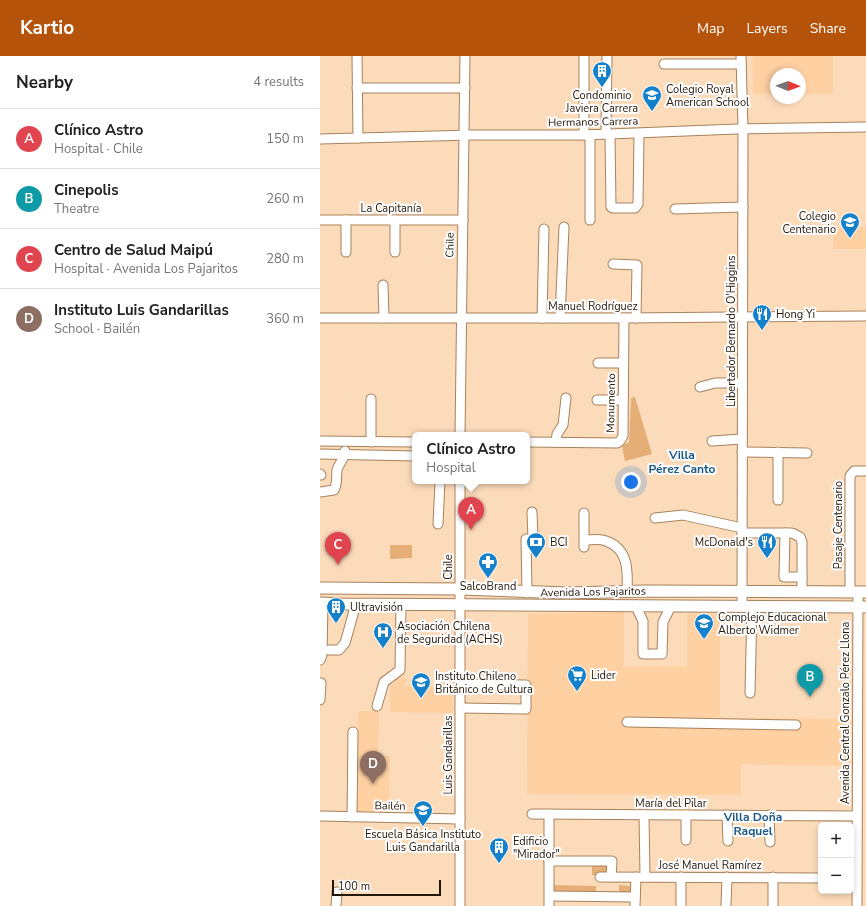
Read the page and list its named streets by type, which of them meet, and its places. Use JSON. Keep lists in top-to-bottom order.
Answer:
{
  "streets": {
    "main road": ["Avenida Los Pajaritos"],
    "street": [
      "Hermanos Carrera",
      "La Capitanía",
      "Chile",
      "Manuel Rodríguez",
      "Libertador Bernardo O'Higgins",
      "Monumento",
      "Pasaje Centenario",
      "Avenida Central Gonzalo Pérez Llona",
      "Luis Gandarillas",
      "María del Pilar",
      "Bailén",
      "José Manuel Ramírez"
    ]
  },
  "crossings": [
    ["Hermanos Carrera", "Chile"],
    ["Hermanos Carrera", "Libertador Bernardo O'Higgins"],
    ["La Capitanía", "Chile"],
    ["Chile", "Manuel Rodríguez"],
    ["Chile", "Avenida Los Pajaritos"],
    ["Chile", "Luis Gandarillas"],
    ["Manuel Rodríguez", "Libertador Bernardo O'Higgins"],
    ["Manuel Rodríguez", "Monumento"],
    ["Libertador Bernardo O'Higgins", "Avenida Los Pajaritos"],
    ["Pasaje Centenario", "Avenida Los Pajaritos"],
    ["Pasaje Centenario", "Avenida Central Gonzalo Pérez Llona"],
    ["Avenida Los Pajaritos", "Avenida Central Gonzalo Pérez Llona"],
    ["Avenida Los Pajaritos", "Luis Gandarillas"],
    ["Avenida Central Gonzalo Pérez Llona", "María del Pilar"],
    ["Luis Gandarillas", "Bailén"]
  ],
  "districts": ["Villa Pérez Canto", "Villa Doña Raquel"],
  "places": {
    "building": ["Condominio Javiera Carrera", "Ultravisión", "Edificio \"Mirador\""],
    "school or university": [
      "Colegio Royal American School",
      "Colegio Centenario",
      "Complejo Educacional Alberto Widmer",
      "Instituto Chileno Británico de Cultura",
      "Escuela Básica Instituto Luis Gandarilla"
    ],
    "restaurant": ["Hong Yi", "McDonald's"],
    "bank": ["BCI"],
    "pharmacy": ["SalcoBrand"],
    "hospital": ["Asociación Chilena de Seguridad (ACHS)"],
    "supermarket": ["Lider"]
  },
  "scale_bar": "100 m",
  "north": "right",
  "page": {
    "header": "Kartio",
    "nav": ["Map", "Layers", "Share"],
    "heading": ["Nearby", "4 results"],
    "list": [
      {
        "mark": "A",
        "name": "Clínico Astro",
        "note": "Hospital · Chile",
        "value": "150 m"
      },
      {
        "mark": "B",
        "name": "Cinepolis",
        "note": "Theatre",
        "value": "260 m"
      },
      {
        "mark": "C",
        "name": "Centro de Salud Maipú",
        "note": "Hospital · Avenida Los Pajaritos",
        "value": "280 m"
      },
      {
        "mark": "D",
        "name": "Instituto Luis Gandarillas",
        "note": "School · Bailén",
        "value": "360 m"
      }
    ],
    "popup": ["Clínico Astro", "Hospital"],
    "pins": [
      "A",
      "C",
      "B",
      "D"
    ],
    "map_buttons": ["+", "−"],
    "scale": "100 m"
  }
}
